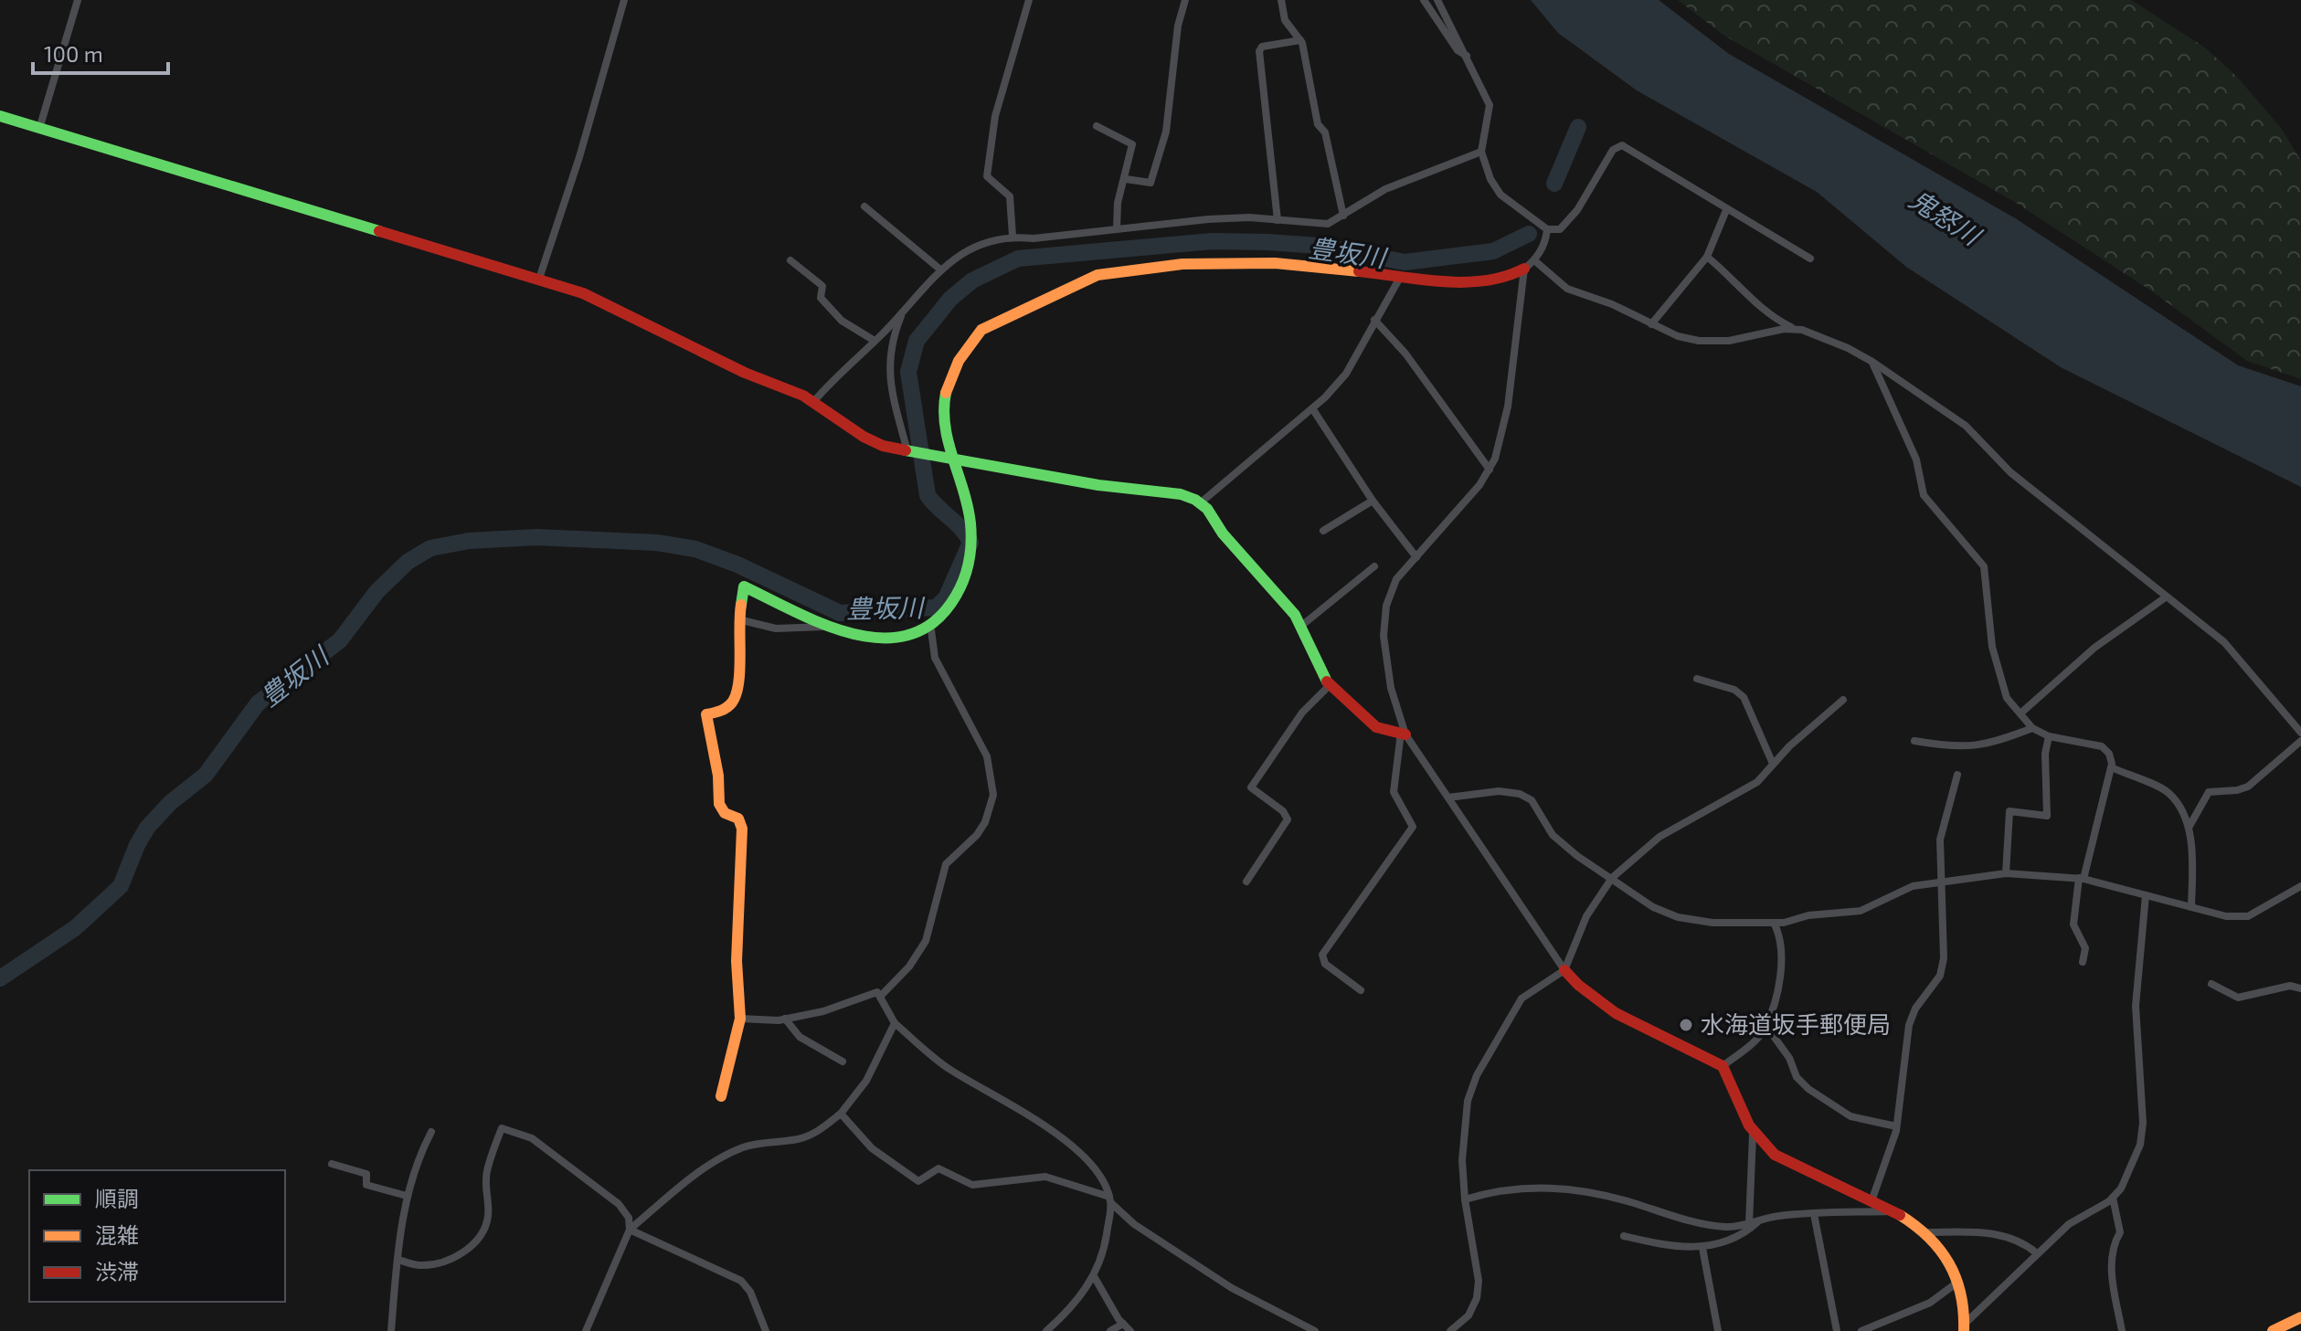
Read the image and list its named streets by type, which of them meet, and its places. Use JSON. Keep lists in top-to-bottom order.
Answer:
{
  "water": ["鬼怒川", "豊坂川"],
  "places": ["水海道坂手郵便局"],
  "legend": ["順調", "混雑", "渋滞"],
  "scale_bar": "100 m"
}
